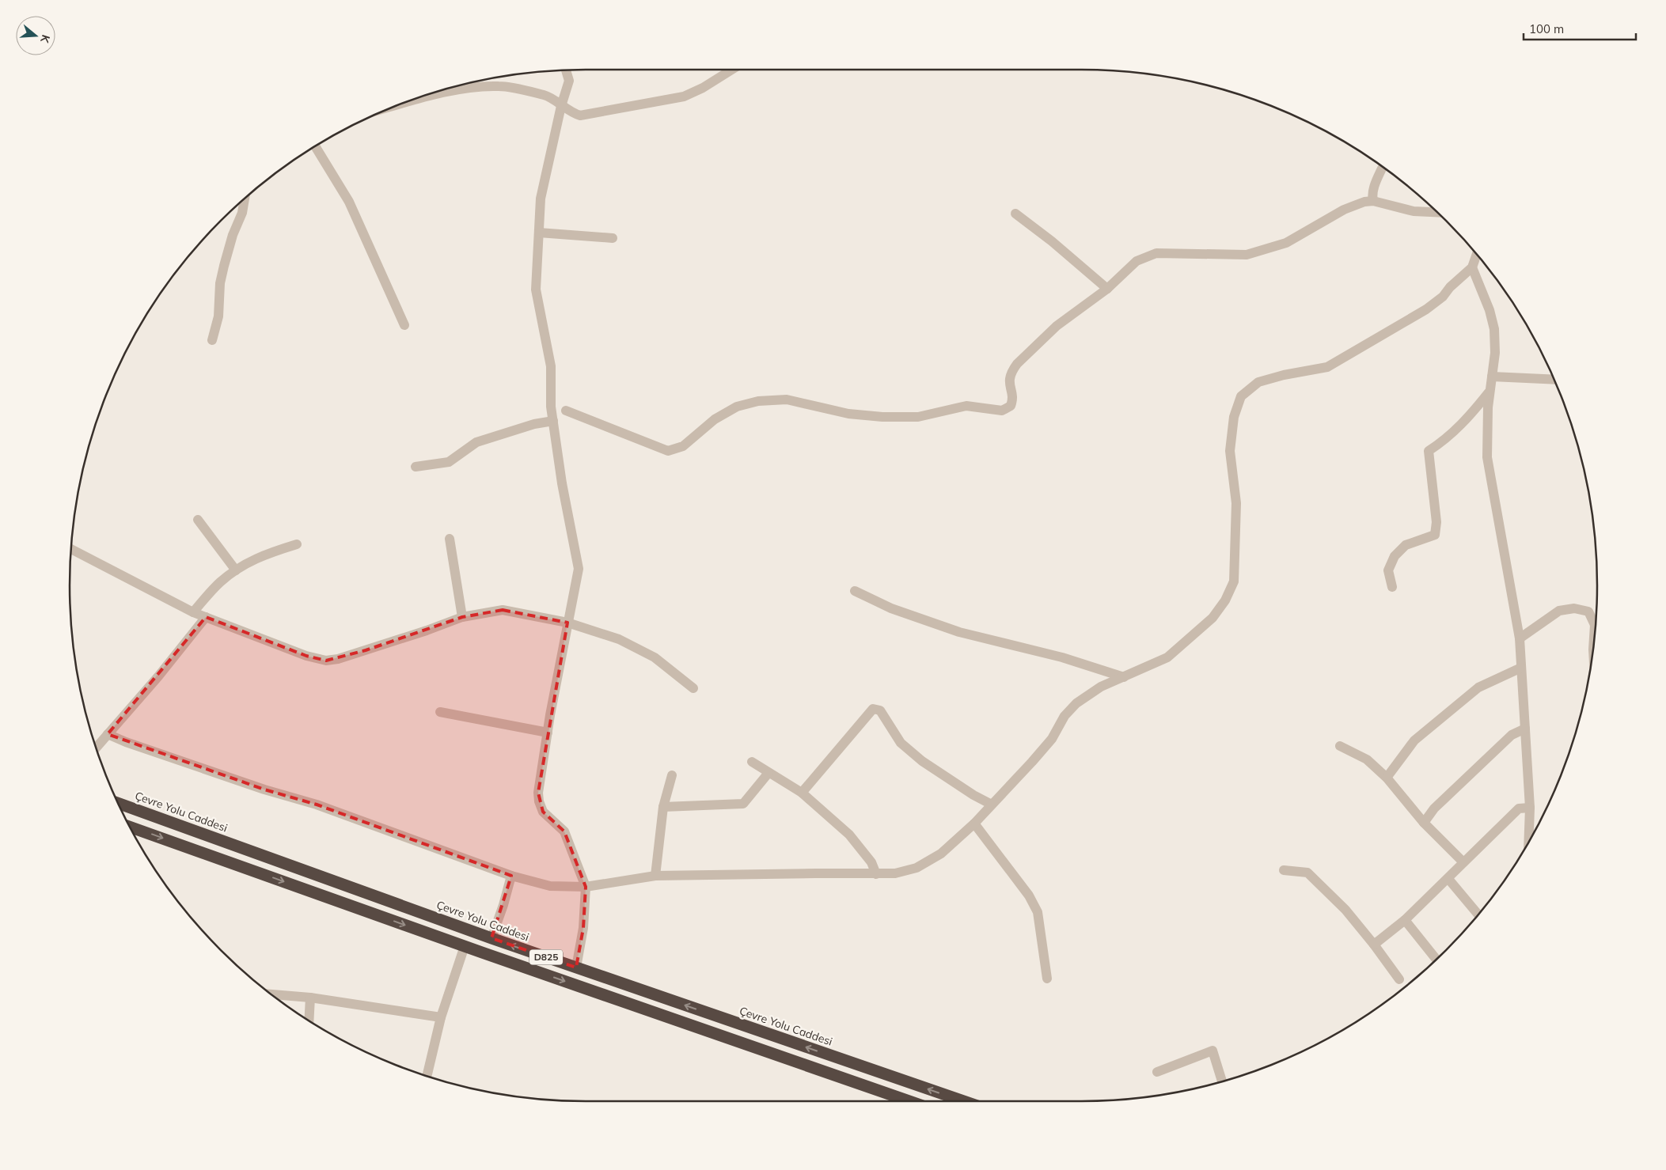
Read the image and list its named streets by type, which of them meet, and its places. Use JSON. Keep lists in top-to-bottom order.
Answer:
{
  "streets": {
    "highway": ["Çevre Yolu Caddesi", "D825"]
  },
  "scale_bar": "100 m",
  "north": "right"
}
